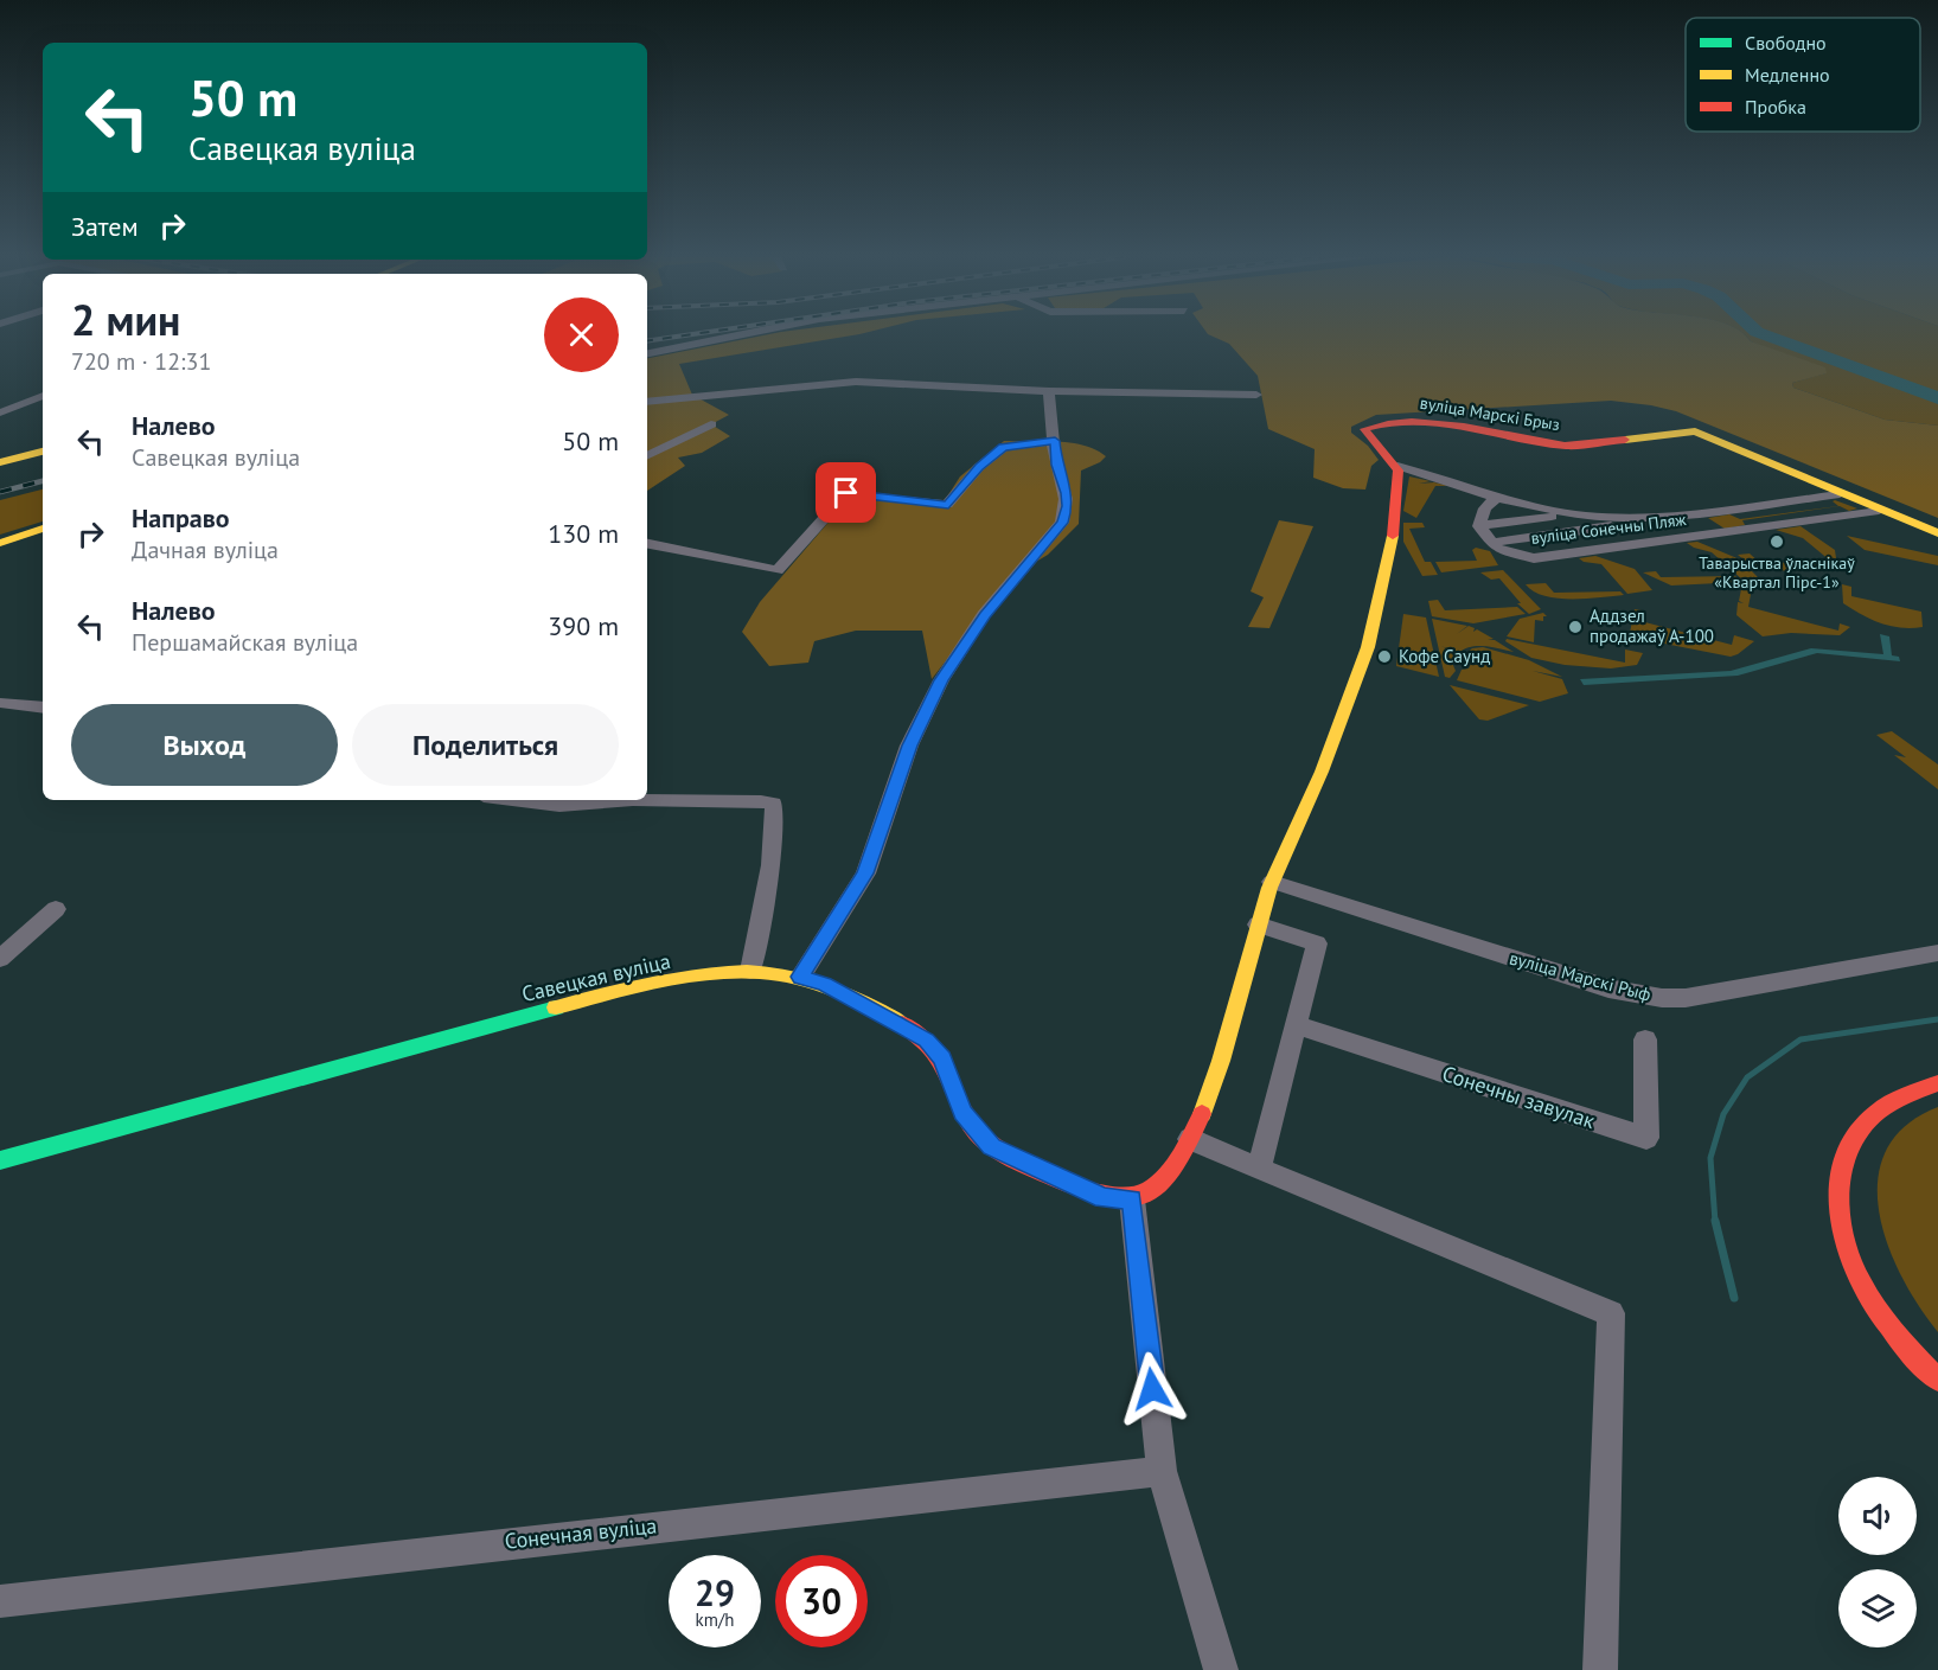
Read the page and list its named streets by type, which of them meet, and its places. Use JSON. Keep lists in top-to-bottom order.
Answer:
{
  "streets": {
    "street": [
      "вуліца Марскі Брыз",
      "вуліца Сонечны Пляж",
      "вуліца Марскі Рыф",
      "Савецкая вуліца",
      "Сонечны завулак",
      "Сонечная вуліца"
    ]
  },
  "crossings": [
    ["вуліца Марскі Брыз", "вуліца Сонечны Пляж"]
  ],
  "places": ["Таварыства ўласнікаў «Квартал Пірс-1»", "Аддзел продажаў А-100", "Кофе Саунд"],
  "legend": ["Свободно", "Медленно", "Пробка"],
  "page": {
    "turn": ["50 m", "Савецкая вуліца"],
    "then": "Затем",
    "heading": ["2 мин", "720 m · 12:31"],
    "list": [
      {
        "name": "Налево",
        "note": "Савецкая вуліца",
        "value": "50 m"
      },
      {
        "name": "Направо",
        "note": "Дачная вуліца",
        "value": "130 m"
      },
      {
        "name": "Налево",
        "note": "Першамайская вуліца",
        "value": "390 m"
      }
    ],
    "buttons": ["Выход", "Поделиться"],
    "speed": "29 km/h",
    "limit": "30"
  }
}
